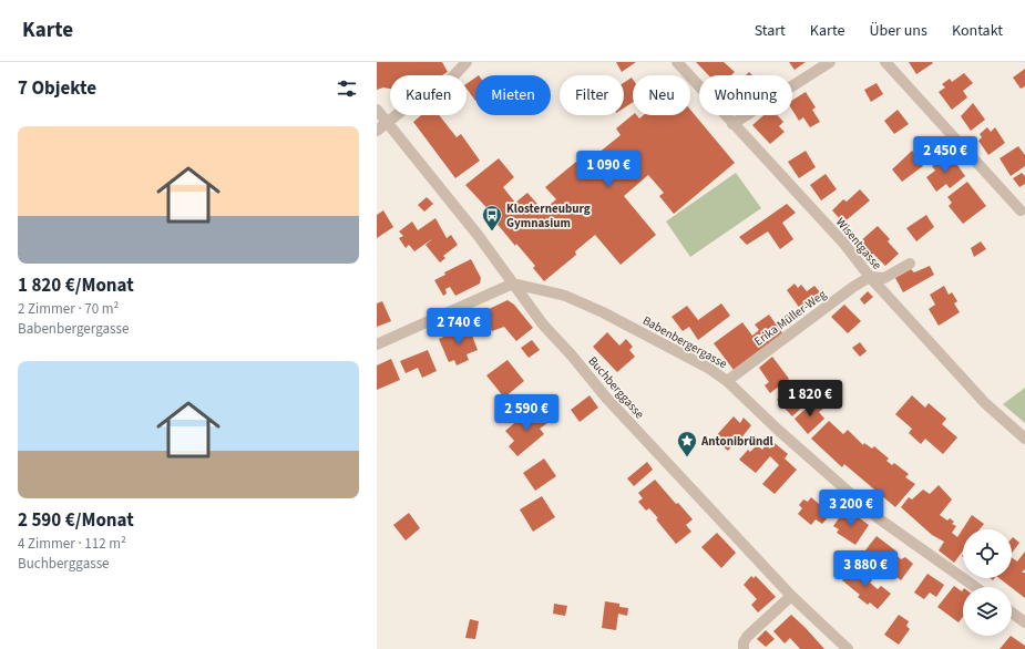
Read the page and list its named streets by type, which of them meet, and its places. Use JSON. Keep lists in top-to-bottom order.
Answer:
{
  "streets": {
    "street": [
      "Wisentgasse",
      "Erika Müller-Weg",
      "Babenbergergasse",
      "Buchberggasse"
    ]
  },
  "crossings": [
    ["Wisentgasse", "Erika Müller-Weg"],
    ["Erika Müller-Weg", "Babenbergergasse"],
    ["Babenbergergasse", "Buchberggasse"]
  ],
  "places": {
    "bus stop": ["Klosterneuburg Gymnasium"],
    "place": ["Antonibründl"]
  },
  "page": {
    "header": "Karte",
    "nav": [
      "Start",
      "Karte",
      "Über uns",
      "Kontakt"
    ],
    "heading": "7 Objekte",
    "chip": [
      "Kaufen",
      "Mieten",
      "Filter",
      "Neu",
      "Wohnung"
    ],
    "list": [
      {
        "name": "1 820 €/Monat",
        "note": "2 Zimmer · 70 m² · Babenbergergasse"
      },
      {
        "name": "2 590 €/Monat",
        "note": "4 Zimmer · 112 m² · Buchberggasse"
      }
    ],
    "price": [
      "2 450 €",
      "1 090 €",
      "2 740 €",
      "1 820 €",
      "2 590 €",
      "3 200 €",
      "3 880 €"
    ]
  }
}
